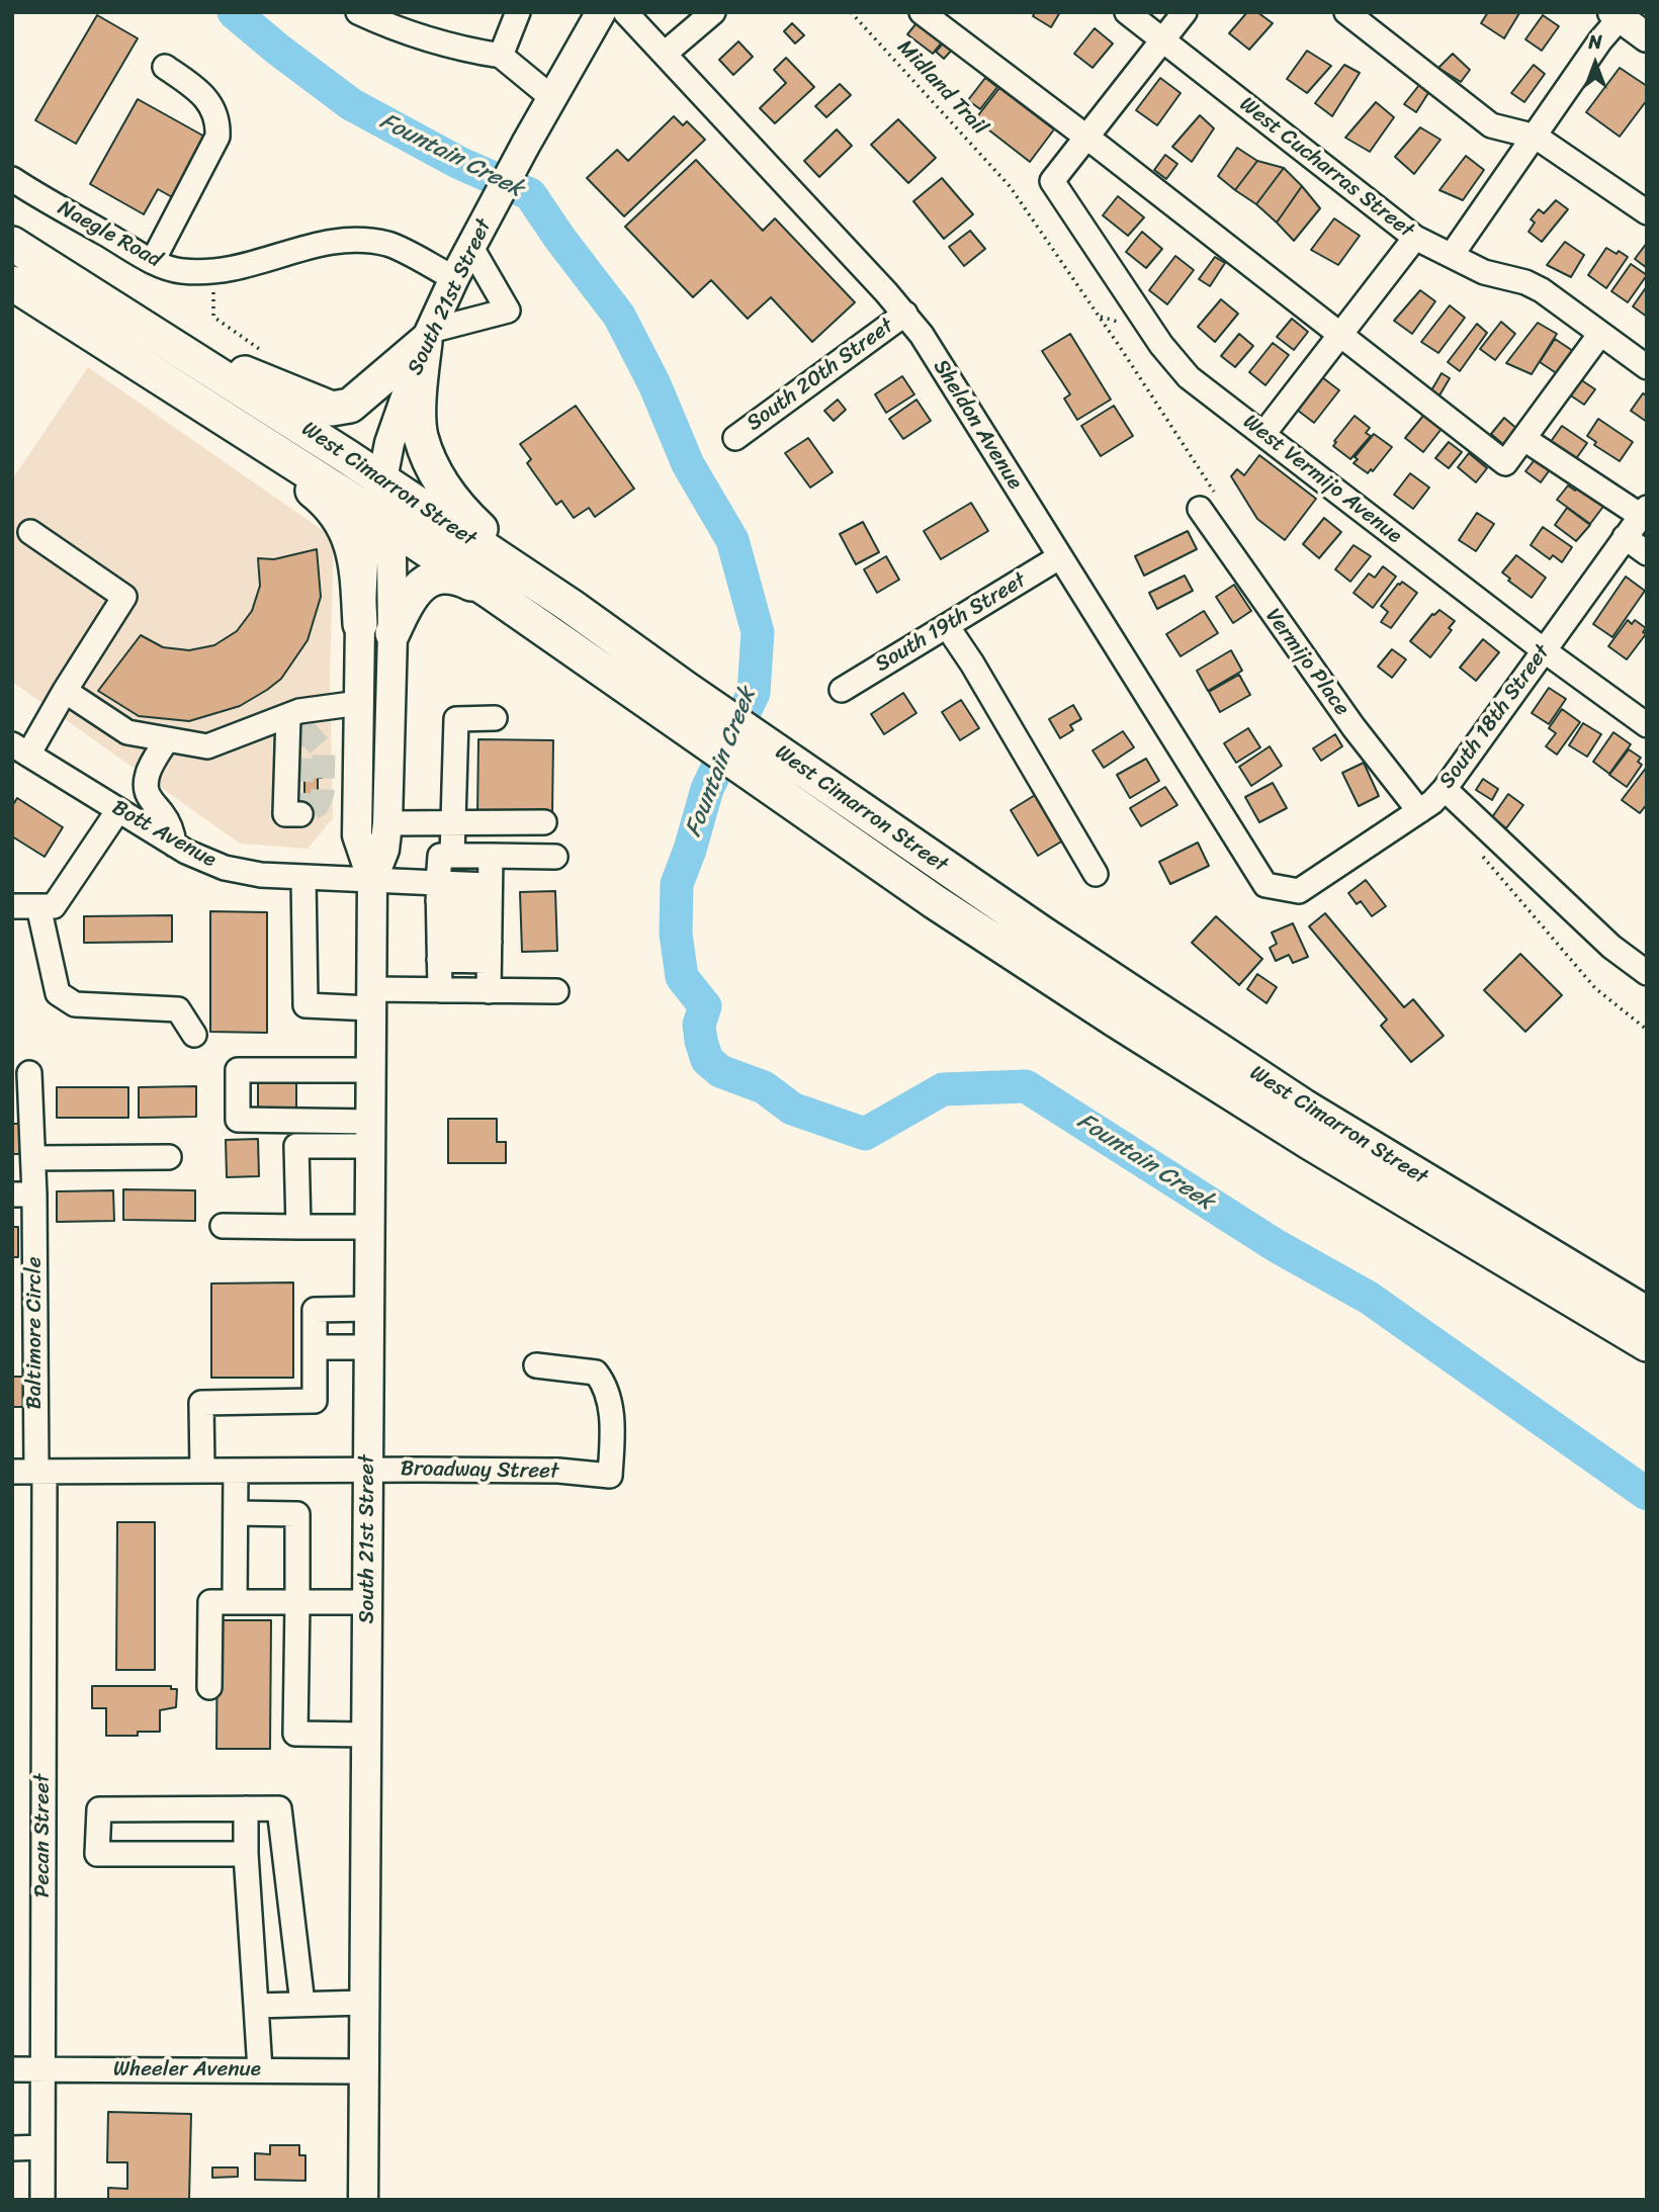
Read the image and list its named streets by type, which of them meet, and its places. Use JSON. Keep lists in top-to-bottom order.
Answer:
{
  "streets": {
    "highway": ["West Cimarron Street"],
    "main road": ["South 21st Street"],
    "street": [
      "West Cucharras Street",
      "Naegle Road",
      "South 20th Street",
      "Sheldon Avenue",
      "West Vermijo Avenue",
      "South 19th Street",
      "Vermijo Place",
      "South 18th Street",
      "Bott Avenue",
      "Baltimore Circle",
      "Broadway Street",
      "Pecan Street",
      "Wheeler Avenue"
    ],
    "path": ["Midland Trail"]
  },
  "crossings": [
    ["Midland Trail", "Vermijo Place"],
    ["Naegle Road", "South 21st Street"],
    ["South 21st Street", "Sheldon Avenue"],
    ["South 21st Street", "West Cimarron Street"],
    ["South 21st Street", "Bott Avenue"],
    ["South 21st Street", "Broadway Street"],
    ["South 21st Street", "Wheeler Avenue"],
    ["South 20th Street", "Sheldon Avenue"],
    ["Sheldon Avenue", "South 19th Street"],
    ["Sheldon Avenue", "South 18th Street"],
    ["West Vermijo Avenue", "South 18th Street"],
    ["Vermijo Place", "South 18th Street"],
    ["Baltimore Circle", "Broadway Street"],
    ["Baltimore Circle", "Pecan Street"],
    ["Broadway Street", "Pecan Street"],
    ["Pecan Street", "Wheeler Avenue"]
  ],
  "water": ["Fountain Creek"],
  "north": "top"
}
